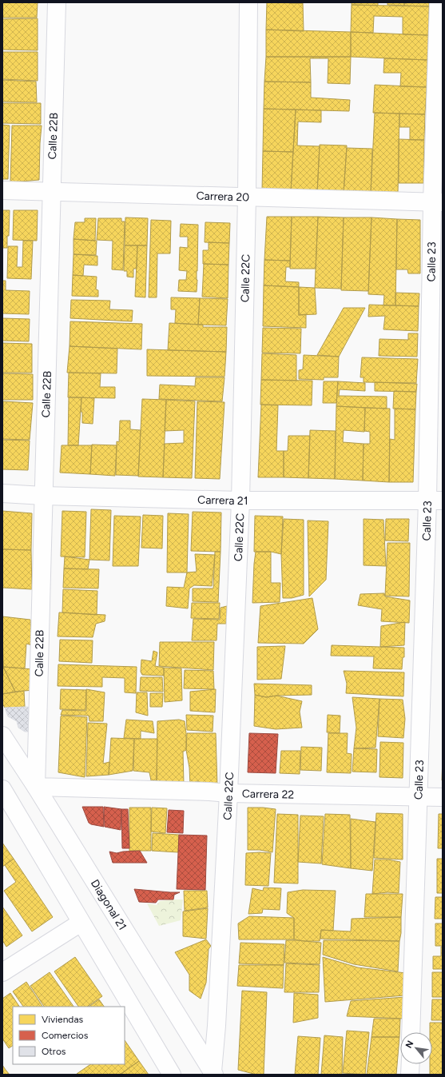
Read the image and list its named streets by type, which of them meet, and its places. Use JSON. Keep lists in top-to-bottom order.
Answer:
{
  "streets": {
    "main road": [
      "Calle 22B",
      "Carrera 20",
      "Calle 23",
      "Calle 22C",
      "Carrera 21",
      "Carrera 22",
      "Diagonal 21"
    ]
  },
  "crossings": [
    ["Calle 22B", "Carrera 20"],
    ["Calle 22B", "Carrera 21"],
    ["Calle 22B", "Carrera 22"],
    ["Calle 22B", "Diagonal 21"],
    ["Carrera 20", "Calle 23"],
    ["Carrera 20", "Calle 22C"],
    ["Calle 23", "Carrera 21"],
    ["Calle 23", "Carrera 22"],
    ["Calle 22C", "Carrera 21"],
    ["Calle 22C", "Carrera 22"],
    ["Calle 22C", "Diagonal 21"],
    ["Carrera 22", "Diagonal 21"]
  ],
  "legend": ["Viviendas", "Comercios", "Otros"],
  "north": "top left"
}
